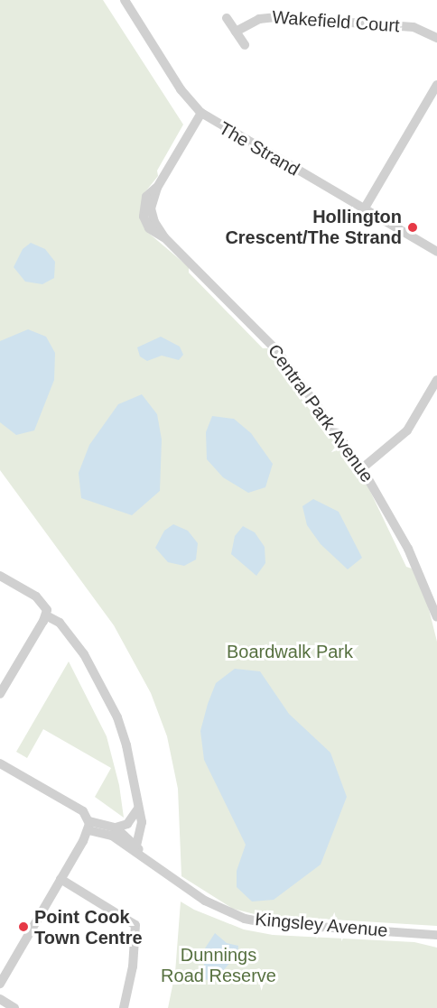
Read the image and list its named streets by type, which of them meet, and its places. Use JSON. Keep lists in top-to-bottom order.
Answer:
{
  "streets": {
    "street": [
      "Wakefield Court",
      "The Strand",
      "Central Park Avenue",
      "Kingsley Avenue"
    ]
  },
  "crossings": [
    ["The Strand", "Central Park Avenue"]
  ],
  "parks": ["Boardwalk Park", "Dunnings Road Reserve"],
  "places": ["Hollington Crescent/The Strand", "Point Cook Town Centre"]
}
